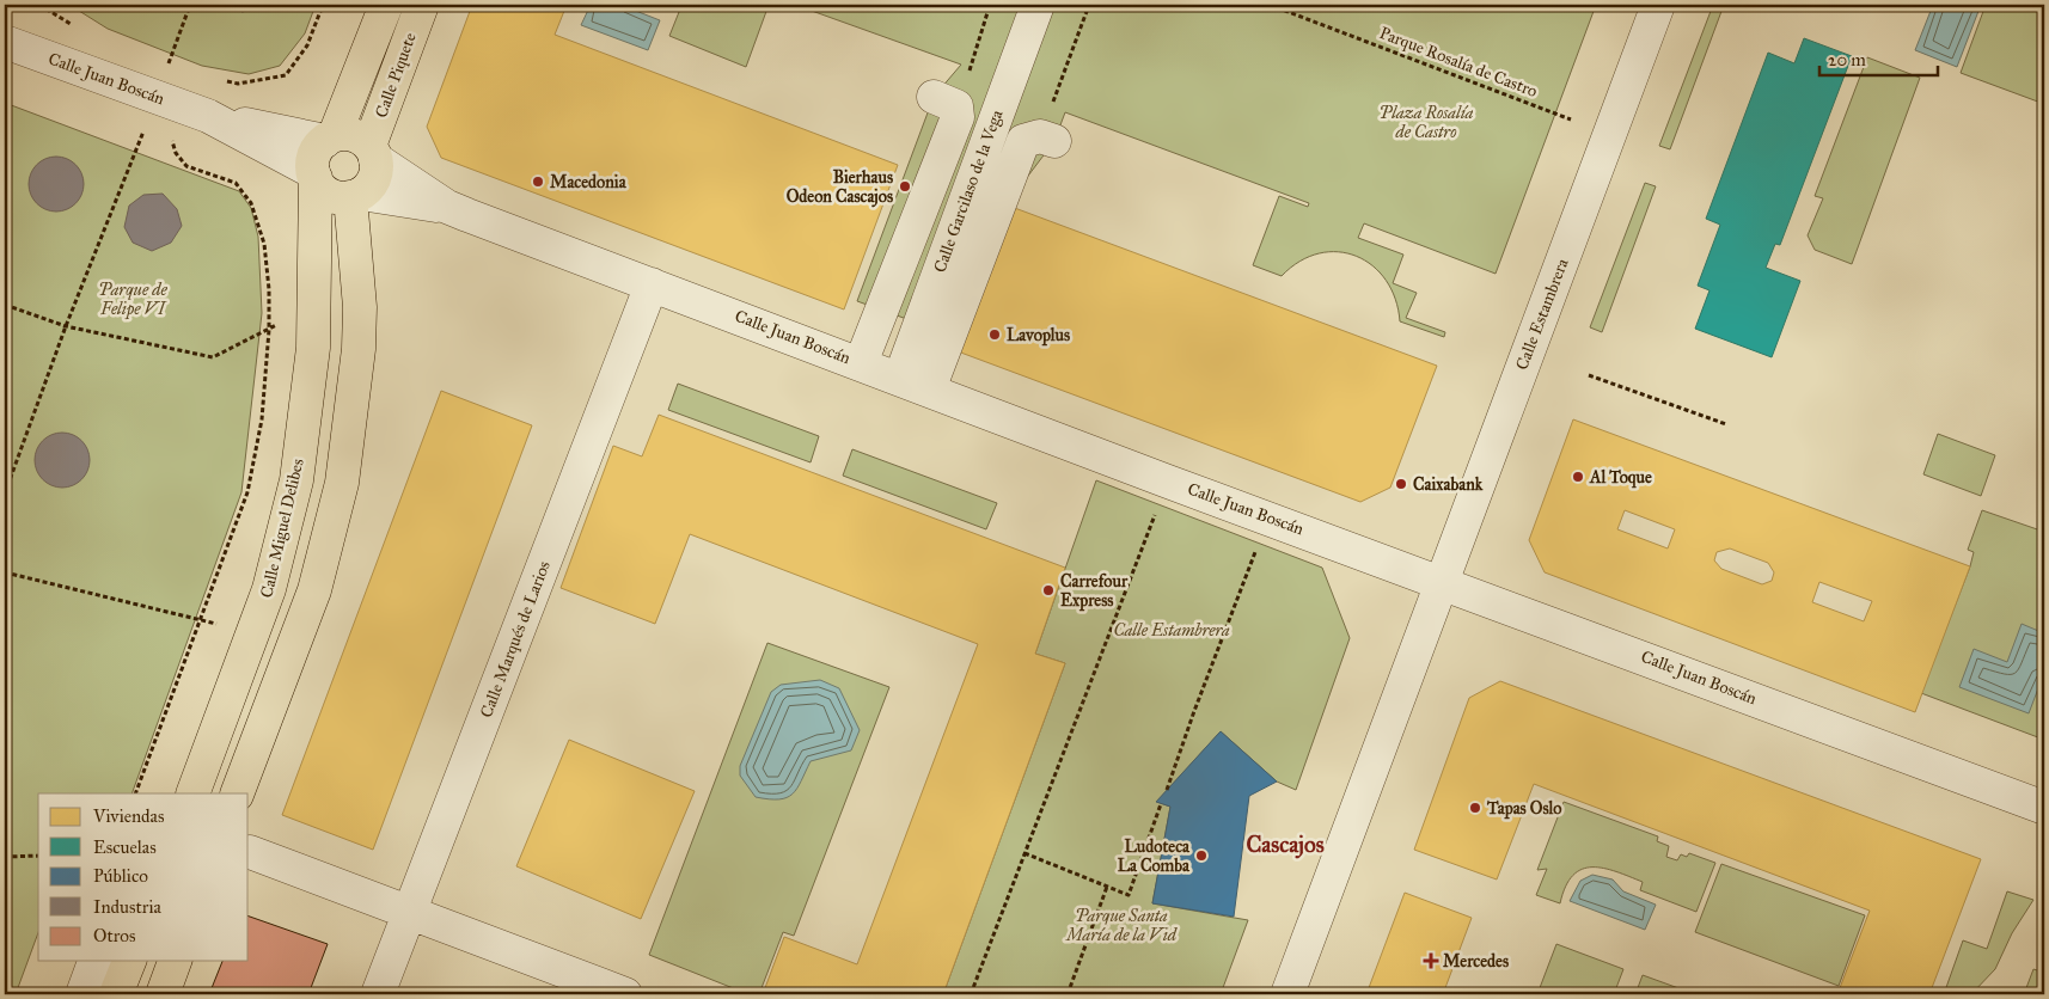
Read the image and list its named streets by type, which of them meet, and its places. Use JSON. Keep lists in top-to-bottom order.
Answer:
{
  "streets": {
    "main road": ["Calle Piquete", "Calle Miguel Delibes"],
    "street": [
      "Calle Juan Boscán",
      "Calle Garcilaso de la Vega",
      "Calle Estambrera",
      "Calle Marqués de Larios"
    ],
    "path": ["Parque Rosalía de Castro"]
  },
  "crossings": [
    ["Calle Piquete", "Calle Juan Boscán"],
    ["Calle Piquete", "Calle Miguel Delibes"],
    ["Calle Juan Boscán", "Calle Garcilaso de la Vega"],
    ["Calle Juan Boscán", "Calle Estambrera"],
    ["Calle Juan Boscán", "Calle Miguel Delibes"],
    ["Calle Juan Boscán", "Calle Marqués de Larios"]
  ],
  "districts": ["Cascajos"],
  "parks": [
    "Plaza Rosalía de Castro",
    "Parque de Felipe VI",
    "Calle Estambrera",
    "Parque Santa María de la Vid"
  ],
  "places": {
    "other": [
      "Macedonia",
      "Bierhaus Odeon Cascajos",
      "Lavoplus",
      "Al Toque",
      "Caixabank",
      "Carrefour Express",
      "Tapas Oslo",
      "Ludoteca La Comba"
    ],
    "health": ["Mercedes"]
  },
  "legend": [
    "Viviendas",
    "Escuelas",
    "Público",
    "Industria",
    "Otros"
  ],
  "scale_bar": "20 m"
}
